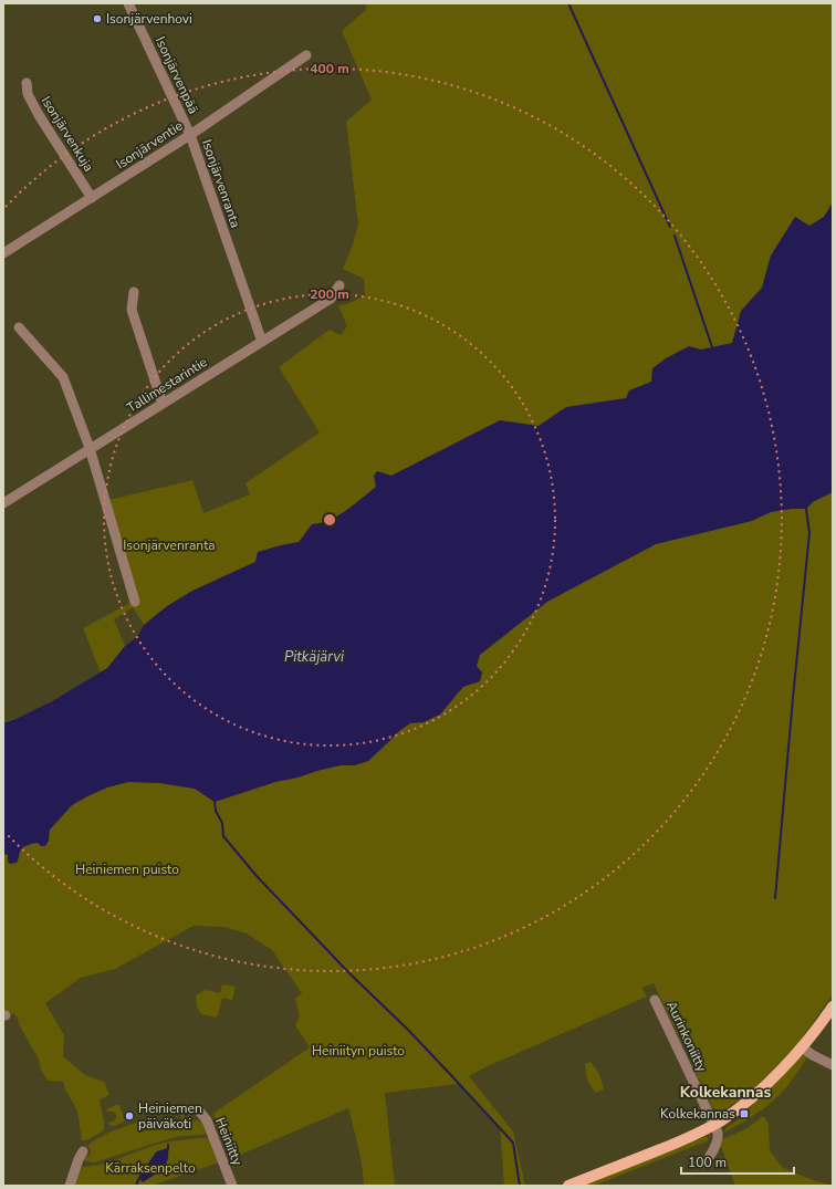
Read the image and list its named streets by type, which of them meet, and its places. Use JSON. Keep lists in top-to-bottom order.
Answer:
{
  "streets": {
    "street": [
      "Isonjärvenpää",
      "Isonjärvenkuja",
      "Isonjärventie",
      "Isonjärvenranta",
      "Tallimestarintie",
      "Aurinkoniitty",
      "Heiniitty"
    ]
  },
  "crossings": [
    ["Isonjärvenpää", "Isonjärventie"],
    ["Isonjärvenpää", "Isonjärvenranta"],
    ["Isonjärvenkuja", "Isonjärventie"],
    ["Isonjärventie", "Isonjärvenranta"],
    ["Isonjärvenranta", "Tallimestarintie"]
  ],
  "districts": ["Kolkekannas"],
  "water": ["Pitkäjärvi"],
  "parks": [
    "Isonjärvenranta",
    "Heiniemen puisto",
    "Heiniityn puisto",
    "Kärraksenpelto"
  ],
  "places": {
    "other": ["Isonjärvenhovi", "Heiniemen päiväkoti"],
    "transit": ["Kolkekannas"]
  },
  "scale_bar": "100 m",
  "rings": ["400 m", "200 m"]
}
